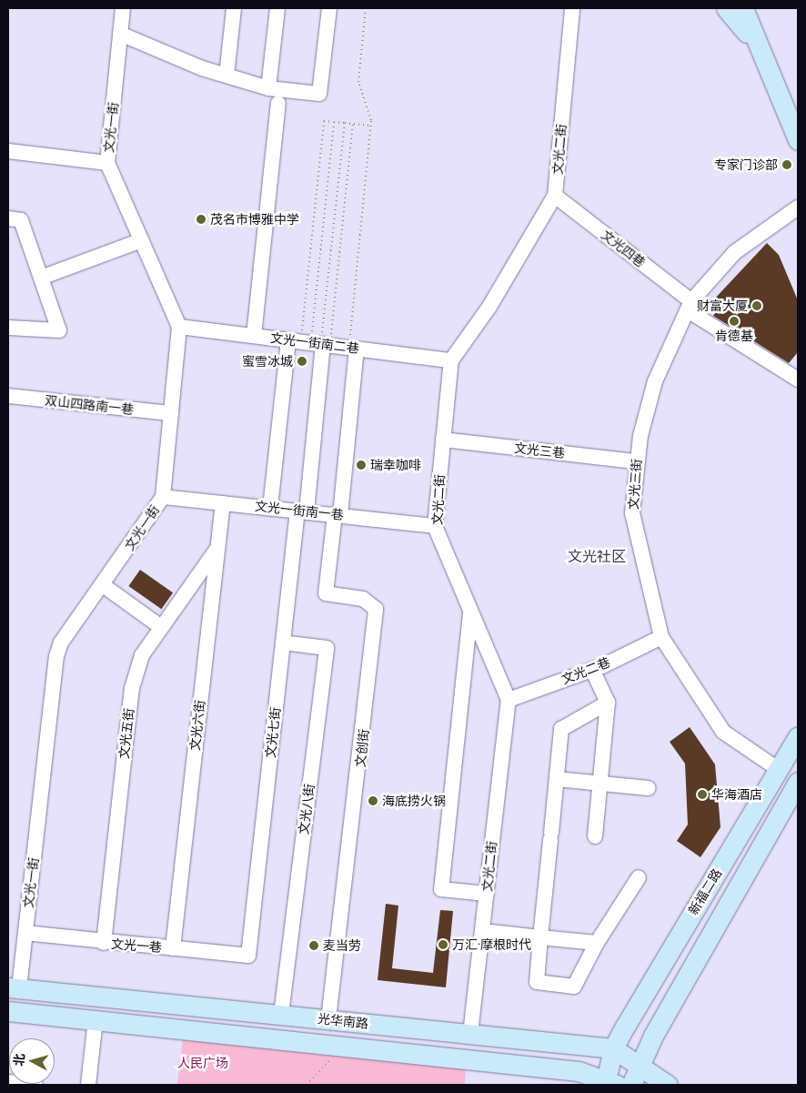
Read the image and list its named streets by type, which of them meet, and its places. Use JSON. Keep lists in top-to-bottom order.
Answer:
{
  "streets": {
    "main road": ["新福二路", "光华南路"],
    "street": [
      "文光一街",
      "文光二街",
      "文光四巷",
      "文光一街南二巷",
      "双山四路南一巷",
      "文光三巷",
      "文光三街",
      "文光一街南一巷",
      "文光二巷",
      "文光六街",
      "文光七街",
      "文光五街",
      "文创街",
      "文光八街",
      "文光一巷"
    ]
  },
  "crossings": [
    ["文光一街", "文光一街南二巷"],
    ["文光一街", "双山四路南一巷"],
    ["文光一街", "文光一街南一巷"],
    ["文光一街", "文光一巷"],
    ["文光一街", "光华南路"],
    ["文光二街", "文光四巷"],
    ["文光二街", "文光一街南二巷"],
    ["文光二街", "文光三巷"],
    ["文光二街", "文光一街南一巷"],
    ["文光二街", "文光二巷"],
    ["文光二街", "光华南路"],
    ["文光四巷", "文光三街"],
    ["文光一街南二巷", "文光七街"],
    ["文光三巷", "文光三街"],
    ["文光三街", "文光二巷"],
    ["文光三街", "新福二路"],
    ["文光一街南一巷", "文光六街"],
    ["文光一街南一巷", "文光七街"],
    ["文光一街南一巷", "文创街"],
    ["文光六街", "文光五街"],
    ["文光六街", "文光一巷"],
    ["文光七街", "文光八街"],
    ["文光七街", "文光一巷"],
    ["文光五街", "文光一巷"],
    ["文创街", "光华南路"],
    ["文光八街", "光华南路"],
    ["新福二路", "光华南路"]
  ],
  "districts": ["文光社区"],
  "parks": ["人民广场"],
  "places": [
    "专家门诊部",
    "茂名市博雅中学",
    "财富大厦",
    "肯德基",
    "蜜雪冰城",
    "瑞幸咖啡",
    "华海酒店",
    "海底捞火锅",
    "万汇·摩根时代",
    "麦当劳"
  ],
  "north": "left"
}
